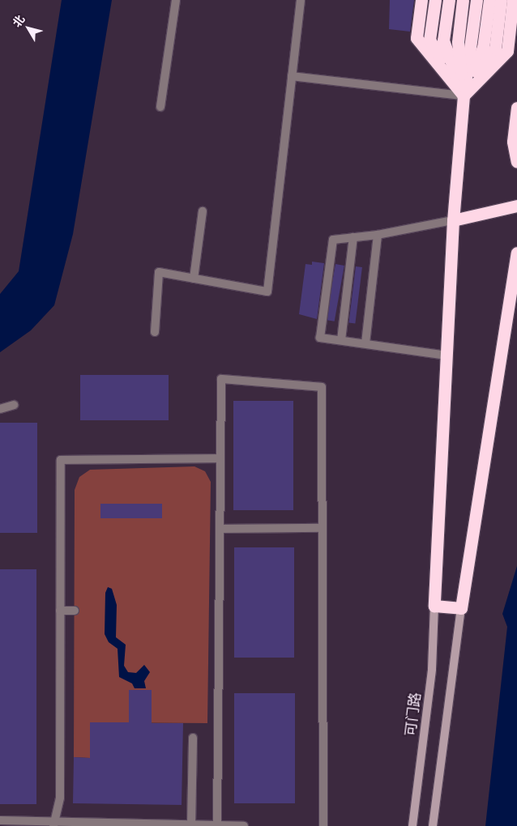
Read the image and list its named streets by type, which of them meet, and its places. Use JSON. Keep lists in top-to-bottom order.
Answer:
{
  "streets": {
    "main road": ["可门路"]
  },
  "north": "top left"
}
